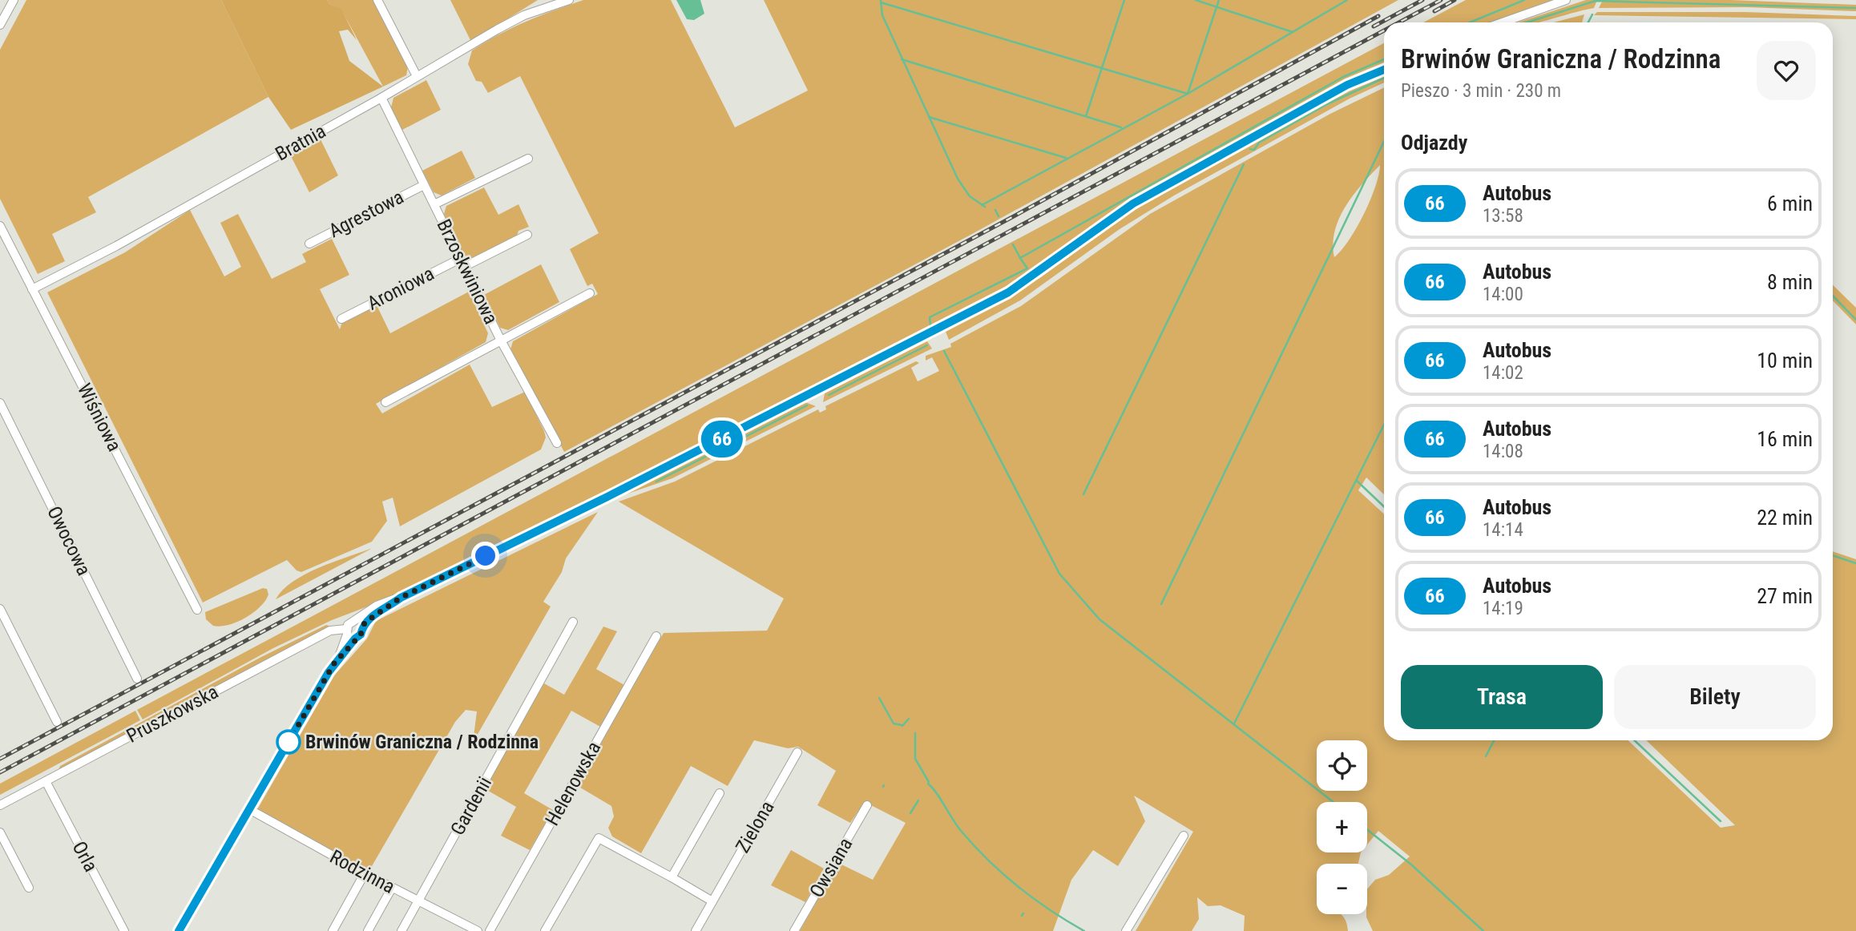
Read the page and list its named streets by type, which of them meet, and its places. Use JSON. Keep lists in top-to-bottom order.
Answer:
{
  "streets": {
    "street": [
      "Bratnia",
      "Agrestowa",
      "Brzoskwiniowa",
      "Aroniowa",
      "Wiśniowa",
      "Owocowa",
      "Pruszkowska",
      "Helenowska",
      "Gardenii",
      "Zielona",
      "Orla",
      "Owsiana",
      "Rodzinna"
    ]
  },
  "crossings": [
    ["Bratnia", "Brzoskwiniowa"],
    ["Bratnia", "Wiśniowa"],
    ["Agrestowa", "Brzoskwiniowa"],
    ["Brzoskwiniowa", "Aroniowa"],
    ["Pruszkowska", "Orla"],
    ["Gardenii", "Rodzinna"]
  ],
  "places": ["Brwinów Graniczna / Rodzinna"],
  "lines": ["bus line 66"],
  "page": {
    "on_map": "66",
    "heading": [
      ["Brwinów Graniczna / Rodzinna", "Pieszo · 3 min · 230 m"],
      "Odjazdy"
    ],
    "list": [
      {
        "mark": "66",
        "name": "Autobus",
        "note": "13:58",
        "value": "6 min"
      },
      {
        "mark": "66",
        "name": "Autobus",
        "note": "14:00",
        "value": "8 min"
      },
      {
        "mark": "66",
        "name": "Autobus",
        "note": "14:02",
        "value": "10 min"
      },
      {
        "mark": "66",
        "name": "Autobus",
        "note": "14:08",
        "value": "16 min"
      },
      {
        "mark": "66",
        "name": "Autobus",
        "note": "14:14",
        "value": "22 min"
      },
      {
        "mark": "66",
        "name": "Autobus",
        "note": "14:19",
        "value": "27 min"
      }
    ],
    "buttons": ["Trasa", "Bilety"],
    "map_buttons": ["+", "−"]
  }
}
